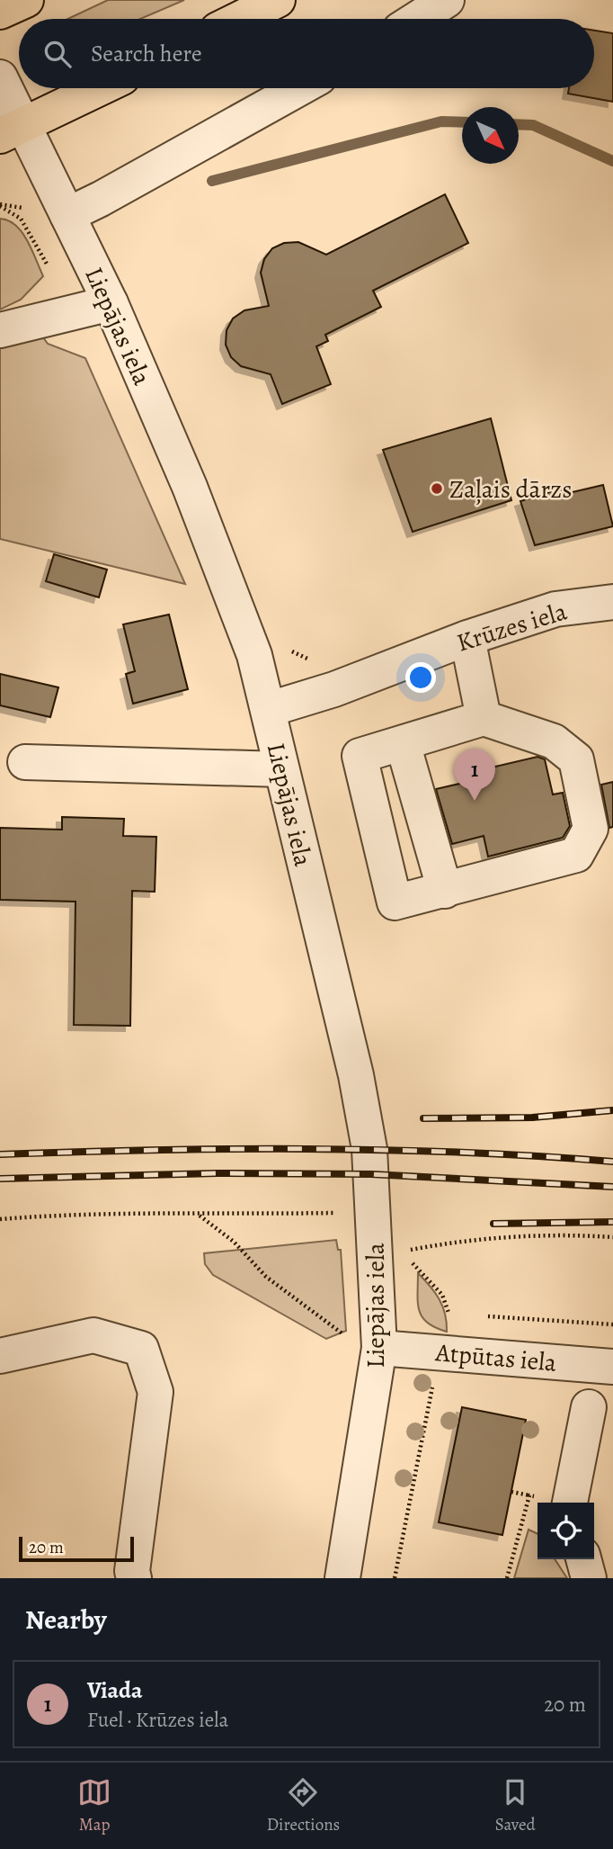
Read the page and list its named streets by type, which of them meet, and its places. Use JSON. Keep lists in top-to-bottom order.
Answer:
{
  "streets": {
    "street": ["Liepājas iela", "Krūzes iela", "Atpūtas iela"]
  },
  "crossings": [
    ["Liepājas iela", "Krūzes iela"],
    ["Liepājas iela", "Atpūtas iela"]
  ],
  "places": ["Zaļais dārzs"],
  "scale_bar": "20 m",
  "north": "bottom right",
  "page": {
    "search": "Search here",
    "pins": "1",
    "scale": "20 m",
    "heading": "Nearby",
    "list": [
      {
        "mark": "1",
        "name": "Viada",
        "note": "Fuel · Krūzes iela",
        "value": "20 m"
      }
    ],
    "nav": ["Map", "Directions", "Saved"]
  }
}
